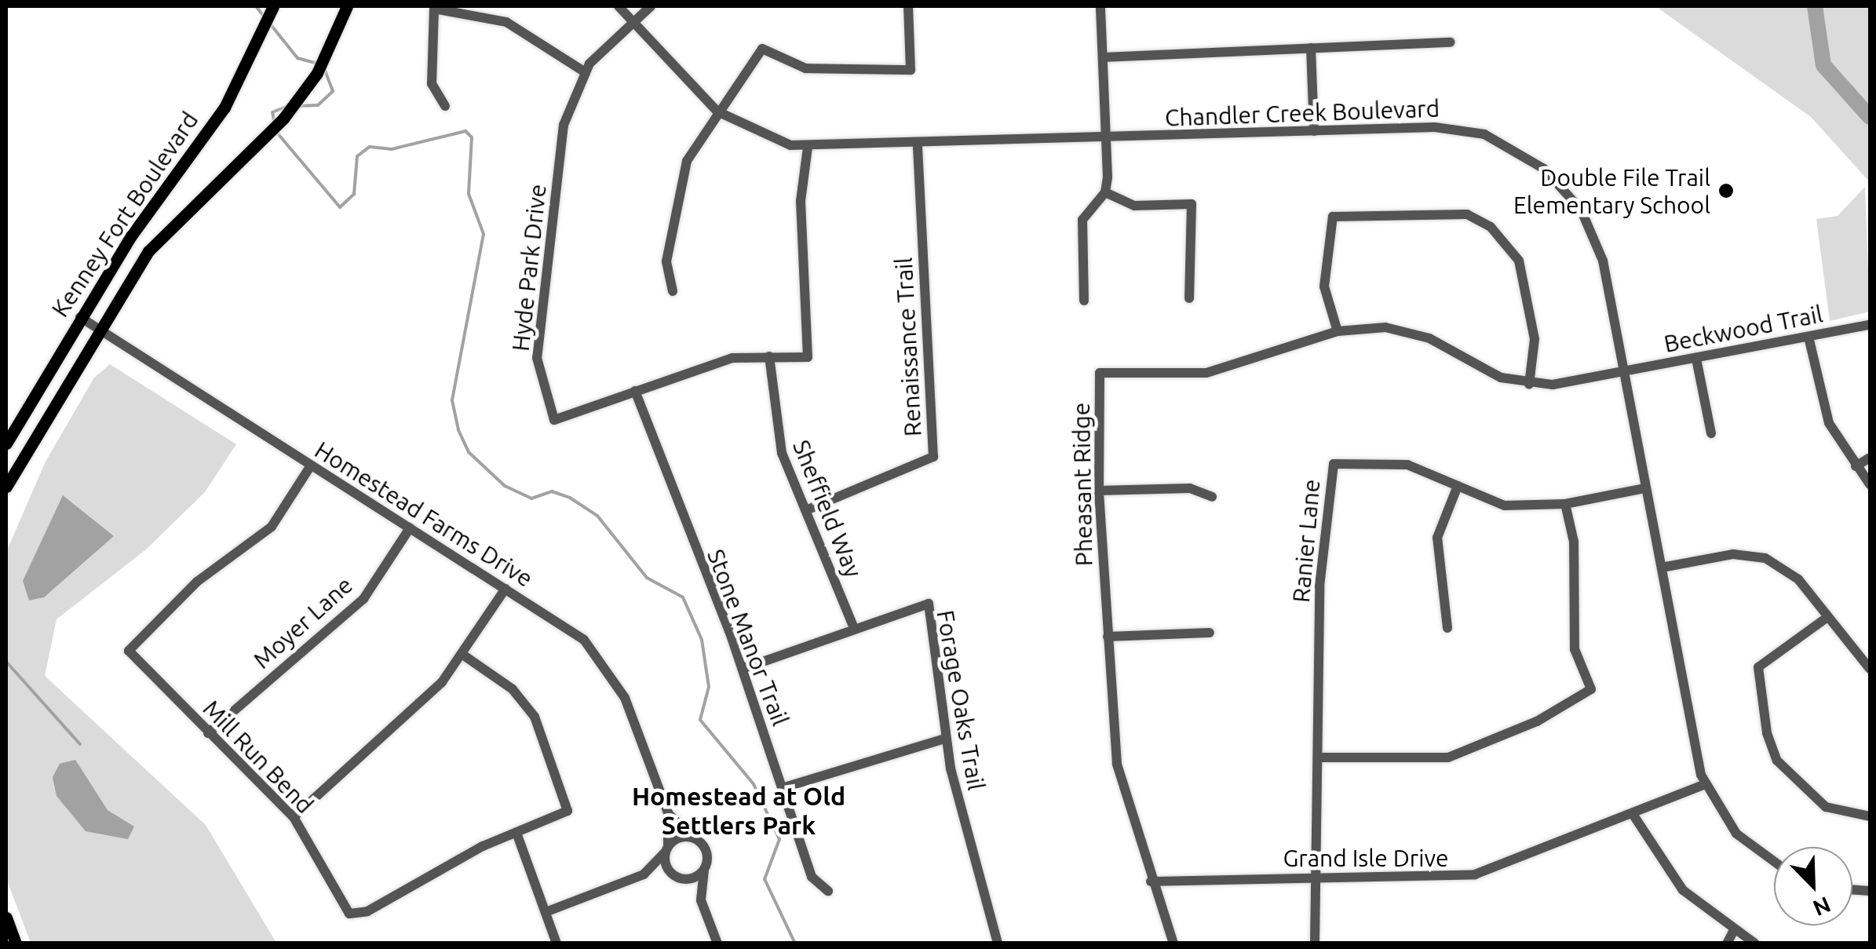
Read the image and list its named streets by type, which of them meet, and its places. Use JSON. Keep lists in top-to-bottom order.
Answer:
{
  "streets": {
    "main road": ["Kenney Fort Boulevard"],
    "street": [
      "Chandler Creek Boulevard",
      "Hyde Park Drive",
      "Beckwood Trail",
      "Renaissance Trail",
      "Pheasant Ridge",
      "Sheffield Way",
      "Homestead Farms Drive",
      "Ranier Lane",
      "Moyer Lane",
      "Stone Manor Trail",
      "Forage Oaks Trail",
      "Mill Run Bend",
      "Grand Isle Drive"
    ]
  },
  "crossings": [
    ["Chandler Creek Boulevard", "Hyde Park Drive"],
    ["Chandler Creek Boulevard", "Beckwood Trail"],
    ["Chandler Creek Boulevard", "Renaissance Trail"],
    ["Chandler Creek Boulevard", "Ranier Lane"],
    ["Chandler Creek Boulevard", "Grand Isle Drive"],
    ["Kenney Fort Boulevard", "Homestead Farms Drive"],
    ["Hyde Park Drive", "Sheffield Way"],
    ["Hyde Park Drive", "Stone Manor Trail"],
    ["Renaissance Trail", "Sheffield Way"],
    ["Pheasant Ridge", "Grand Isle Drive"],
    ["Sheffield Way", "Forage Oaks Trail"],
    ["Homestead Farms Drive", "Moyer Lane"],
    ["Homestead Farms Drive", "Mill Run Bend"],
    ["Ranier Lane", "Grand Isle Drive"],
    ["Moyer Lane", "Mill Run Bend"],
    ["Stone Manor Trail", "Forage Oaks Trail"]
  ],
  "districts": ["Homestead at Old Settlers Park"],
  "places": ["Double File Trail Elementary School"],
  "north": "bottom right"
}
